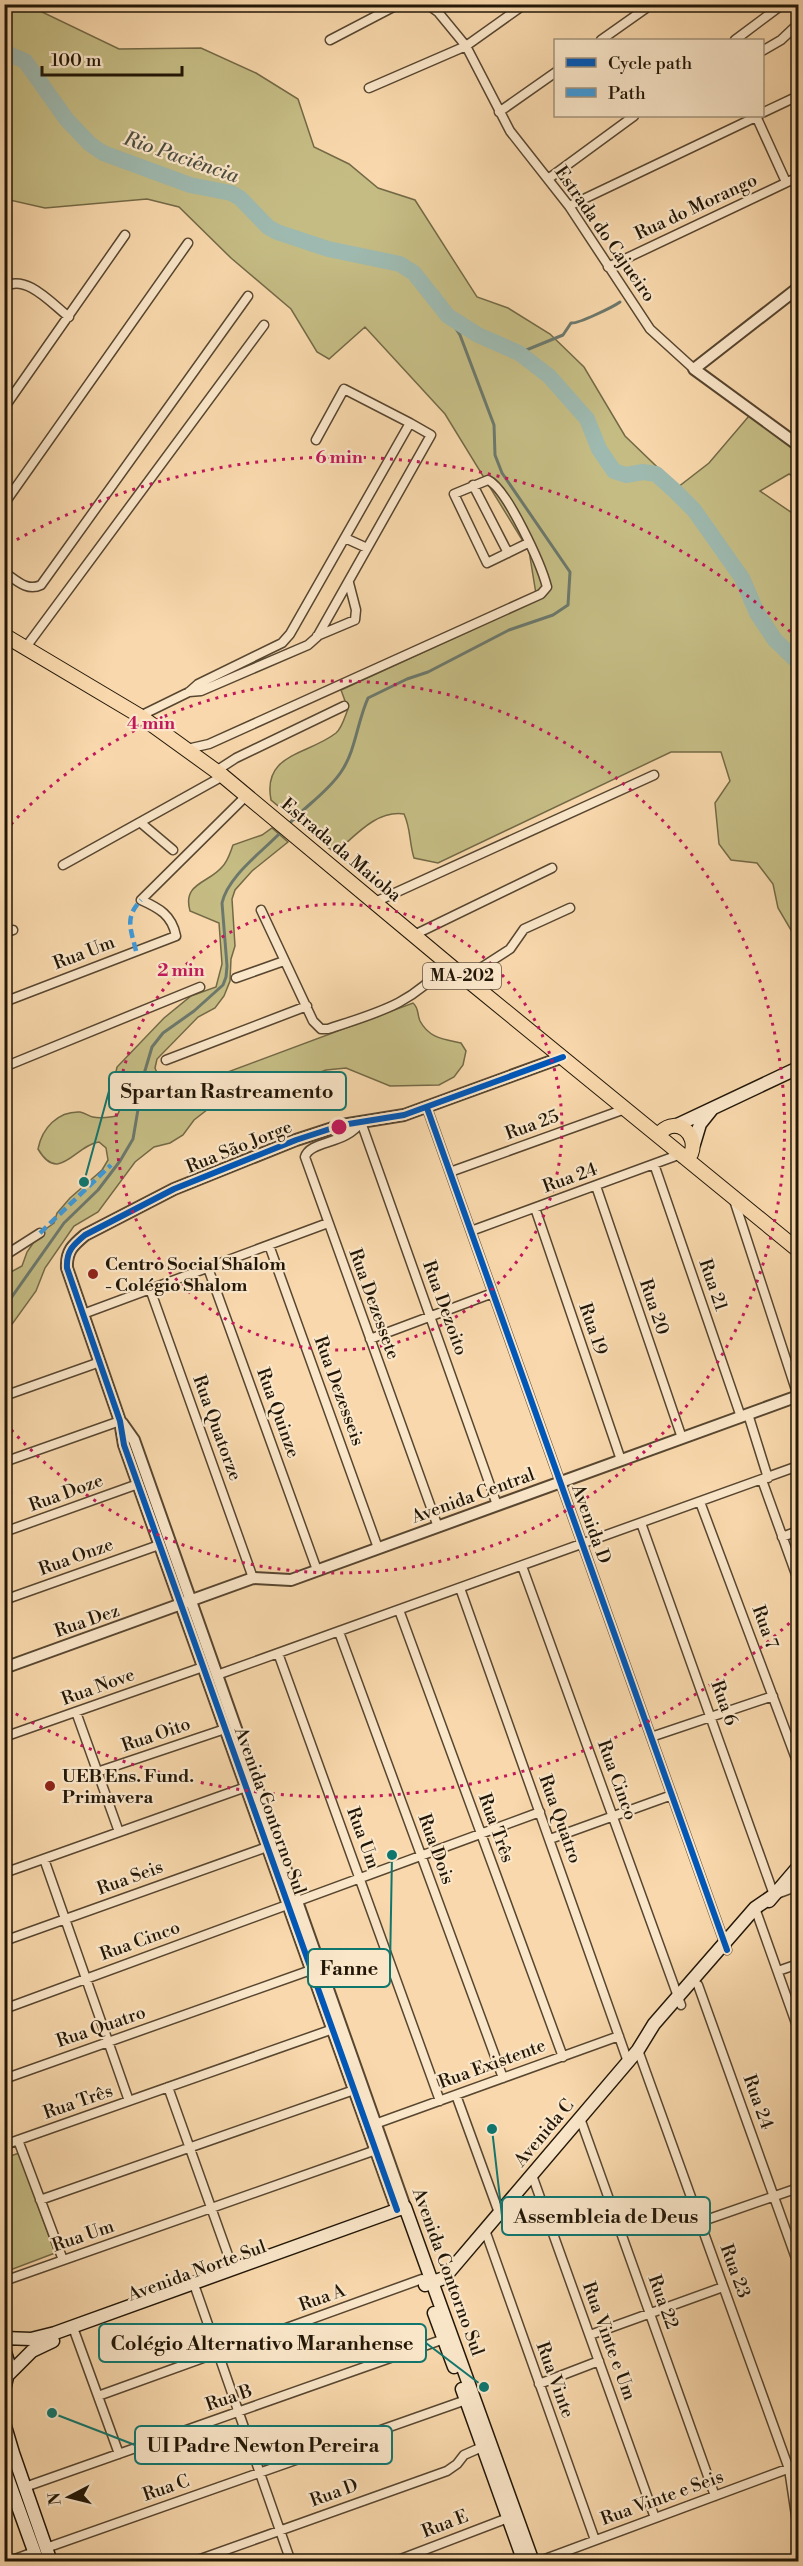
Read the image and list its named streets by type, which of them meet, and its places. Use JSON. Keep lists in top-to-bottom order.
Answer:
{
  "streets": {
    "main road": [
      "Estrada da Maioba",
      "MA-202",
      "Avenida Contorno Sul",
      "Avenida C",
      "Avenida Norte Sul"
    ],
    "street": [
      "Rua do Morango",
      "Estrada do Cajueiro",
      "Rua Um",
      "Rua 25",
      "Rua São Jorge",
      "Rua 24",
      "Rua 21",
      "Rua Dezessete",
      "Rua 20",
      "Rua Dezoito",
      "Rua 19",
      "Rua Dezesseis",
      "Rua Quinze",
      "Rua Quatorze",
      "Rua Doze",
      "Avenida Central",
      "Avenida D",
      "Rua Onze",
      "Rua Dez",
      "Rua 7",
      "Rua Nove",
      "Rua 6",
      "Rua Oito",
      "Rua Cinco",
      "Rua Quatro",
      "Rua Três",
      "Rua Dois",
      "Rua Seis",
      "Rua Existente",
      "Rua 23",
      "Rua A",
      "Rua 22",
      "Rua Vinte e Um",
      "Rua Vinte",
      "Rua B",
      "Rua C",
      "Rua D",
      "Rua Vinte e Seis",
      "Rua E"
    ]
  },
  "crossings": [
    ["Rua do Morango", "Estrada do Cajueiro"],
    ["Estrada da Maioba", "Rua Um"],
    ["Estrada da Maioba", "MA-202"],
    ["Estrada da Maioba", "Rua 25"],
    ["Estrada da Maioba", "Rua São Jorge"],
    ["Rua Um", "Rua Cinco"],
    ["Rua Um", "Avenida Contorno Sul"],
    ["Rua Um", "Rua Existente"],
    ["MA-202", "Rua 24"],
    ["Rua 25", "Avenida D"],
    ["Rua São Jorge", "Rua Dezessete"],
    ["Rua São Jorge", "Rua Dezoito"],
    ["Rua São Jorge", "Avenida D"],
    ["Rua São Jorge", "Avenida Contorno Sul"],
    ["Rua 24", "Rua 21"],
    ["Rua 24", "Rua 20"],
    ["Rua 24", "Rua 19"],
    ["Rua 24", "Avenida D"],
    ["Rua 24", "Avenida C"],
    ["Rua 21", "Avenida Central"],
    ["Rua Dezessete", "Rua Dezoito"],
    ["Rua Dezessete", "Avenida Central"],
    ["Rua 20", "Avenida Central"],
    ["Rua Dezoito", "Avenida Central"],
    ["Rua 19", "Avenida Central"],
    ["Rua Dezesseis", "Avenida Central"],
    ["Rua Quinze", "Avenida Central"],
    ["Rua Quatorze", "Avenida Central"],
    ["Rua Doze", "Avenida Contorno Sul"],
    ["Avenida Central", "Avenida D"],
    ["Avenida Central", "Rua Dez"],
    ["Avenida Central", "Avenida Contorno Sul"],
    ["Avenida D", "Avenida C"],
    ["Rua Onze", "Avenida Contorno Sul"],
    ["Rua Dez", "Avenida Contorno Sul"],
    ["Rua Nove", "Avenida Contorno Sul"],
    ["Rua 6", "Avenida C"],
    ["Rua Oito", "Avenida Contorno Sul"],
    ["Rua Cinco", "Avenida Contorno Sul"],
    ["Rua Cinco", "Rua Quatro"],
    ["Rua Cinco", "Rua Três"],
    ["Rua Cinco", "Rua Dois"],
    ["Rua Cinco", "Avenida C"],
    ["Avenida Contorno Sul", "Rua Quatro"],
    ["Avenida Contorno Sul", "Rua Três"],
    ["Avenida Contorno Sul", "Rua Seis"],
    ["Avenida Contorno Sul", "Rua Existente"],
    ["Avenida Contorno Sul", "Avenida C"],
    ["Avenida Contorno Sul", "Avenida Norte Sul"],
    ["Avenida Contorno Sul", "Rua A"],
    ["Avenida Contorno Sul", "Rua B"],
    ["Avenida Contorno Sul", "Rua C"],
    ["Avenida Contorno Sul", "Rua D"],
    ["Avenida Contorno Sul", "Rua Vinte e Seis"],
    ["Avenida Contorno Sul", "Rua E"],
    ["Rua Quatro", "Rua Existente"],
    ["Rua Quatro", "Avenida C"],
    ["Rua Três", "Rua Existente"],
    ["Rua Dois", "Rua Existente"],
    ["Avenida C", "Rua 23"],
    ["Avenida C", "Rua A"],
    ["Avenida C", "Rua 22"],
    ["Avenida C", "Rua Vinte e Um"],
    ["Avenida C", "Rua Vinte"],
    ["Rua 23", "Rua Vinte e Seis"],
    ["Rua 22", "Rua Vinte e Seis"],
    ["Rua Vinte e Um", "Rua Vinte e Seis"],
    ["Rua Vinte", "Rua Vinte e Seis"]
  ],
  "water": ["Rio Paciência"],
  "places": [
    "Spartan Rastreamento",
    "Centro Social Shalom - Colégio Shalom",
    "UEB Ens. Fund. Primavera",
    "Fanne",
    "Assembleia de Deus",
    "Colégio Alternativo Maranhense",
    "UI Padre Newton Pereira"
  ],
  "legend": ["Cycle path", "Path"],
  "scale_bar": "100 m",
  "north": "left",
  "rings": ["6 min", "4 min", "2 min"]
}
